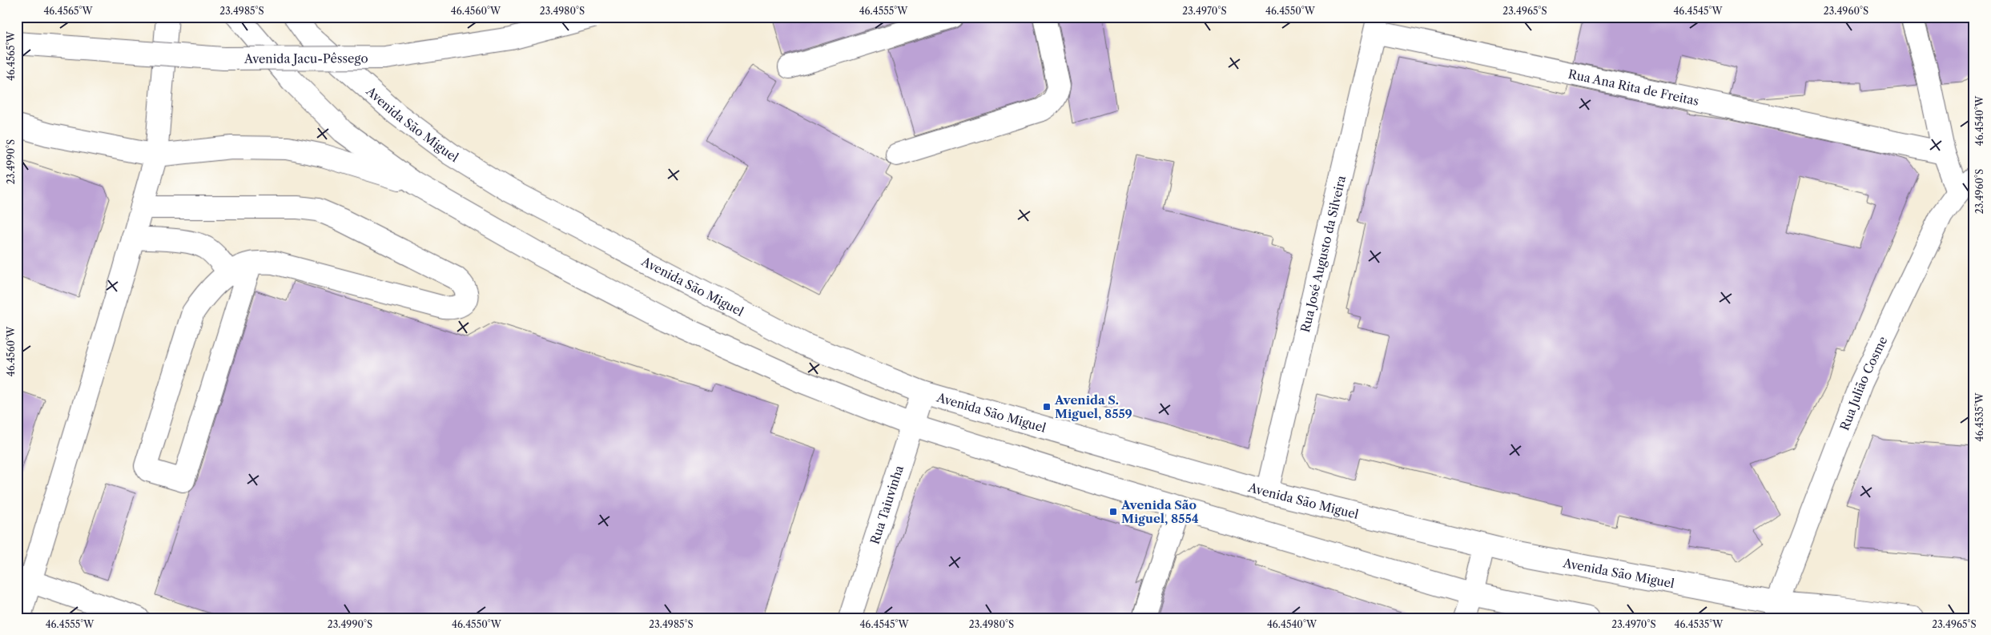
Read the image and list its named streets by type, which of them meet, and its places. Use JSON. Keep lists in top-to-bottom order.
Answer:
{
  "streets": {
    "main road": [
      "Avenida Jacu-Pêssego",
      "Rua Ana Rita de Freitas",
      "Avenida São Miguel",
      "Rua José Augusto da Silveira",
      "Rua Julião Cosme",
      "Rua Taiuvinha"
    ]
  },
  "crossings": [
    ["Rua Ana Rita de Freitas", "Rua José Augusto da Silveira"],
    ["Avenida São Miguel", "Rua José Augusto da Silveira"],
    ["Avenida São Miguel", "Rua Julião Cosme"],
    ["Avenida São Miguel", "Rua Taiuvinha"]
  ],
  "places": {
    "transit": ["Avenida S. Miguel, 8559", "Avenida São Miguel, 8554"]
  },
  "coordinates": [
    "46.4565°W",
    "23.4985°S",
    "46.4560°W",
    "23.4980°S",
    "46.4555°W",
    "23.4970°S",
    "46.4550°W",
    "23.4965°S",
    "46.4545°W",
    "23.4960°S",
    "46.4540°W",
    "23.4990°S",
    "46.4535°W"
  ]
}
